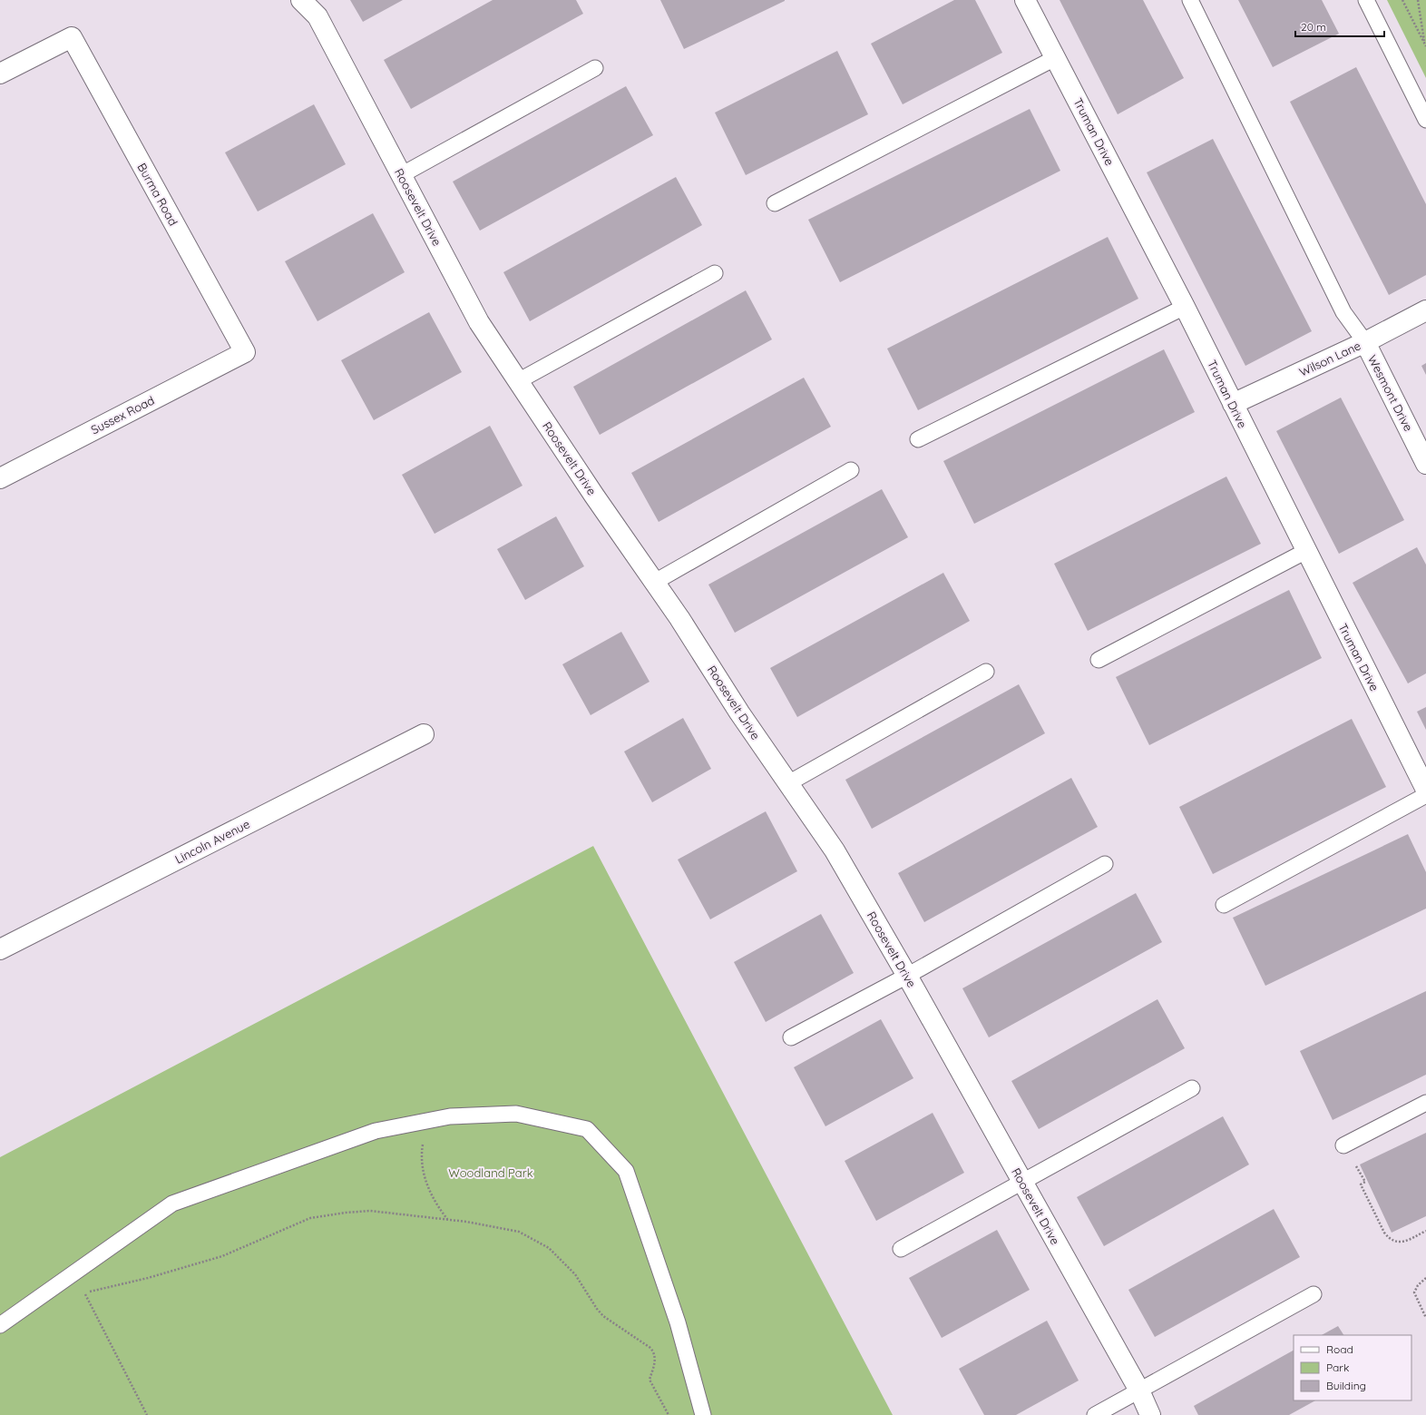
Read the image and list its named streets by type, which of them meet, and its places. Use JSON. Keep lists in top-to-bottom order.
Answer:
{
  "streets": {
    "street": [
      "Truman Drive",
      "Burma Road",
      "Roosevelt Drive",
      "Wilson Lane",
      "Wesmont Drive",
      "Sussex Road",
      "Lincoln Avenue"
    ]
  },
  "crossings": [
    ["Truman Drive", "Wilson Lane"],
    ["Burma Road", "Sussex Road"],
    ["Wilson Lane", "Wesmont Drive"]
  ],
  "parks": ["Woodland Park"],
  "legend": ["Road", "Park", "Building"],
  "scale_bar": "20 m"
}
